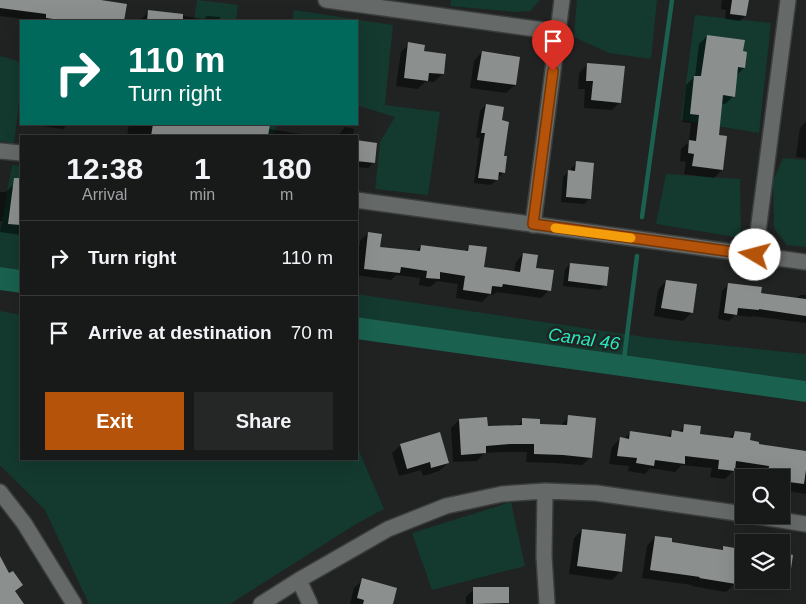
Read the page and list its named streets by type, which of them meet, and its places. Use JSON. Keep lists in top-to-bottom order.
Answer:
{
  "water": ["Canal 46"],
  "page": {
    "turn": ["110 m", "Turn right"],
    "eta": [
      "12:38",
      "Arrival",
      "1",
      "min",
      "180",
      "m"
    ],
    "list": [
      {
        "name": "Turn right",
        "value": "110 m"
      },
      {
        "name": "Arrive at destination",
        "value": "70 m"
      }
    ],
    "buttons": ["Exit", "Share"]
  }
}
